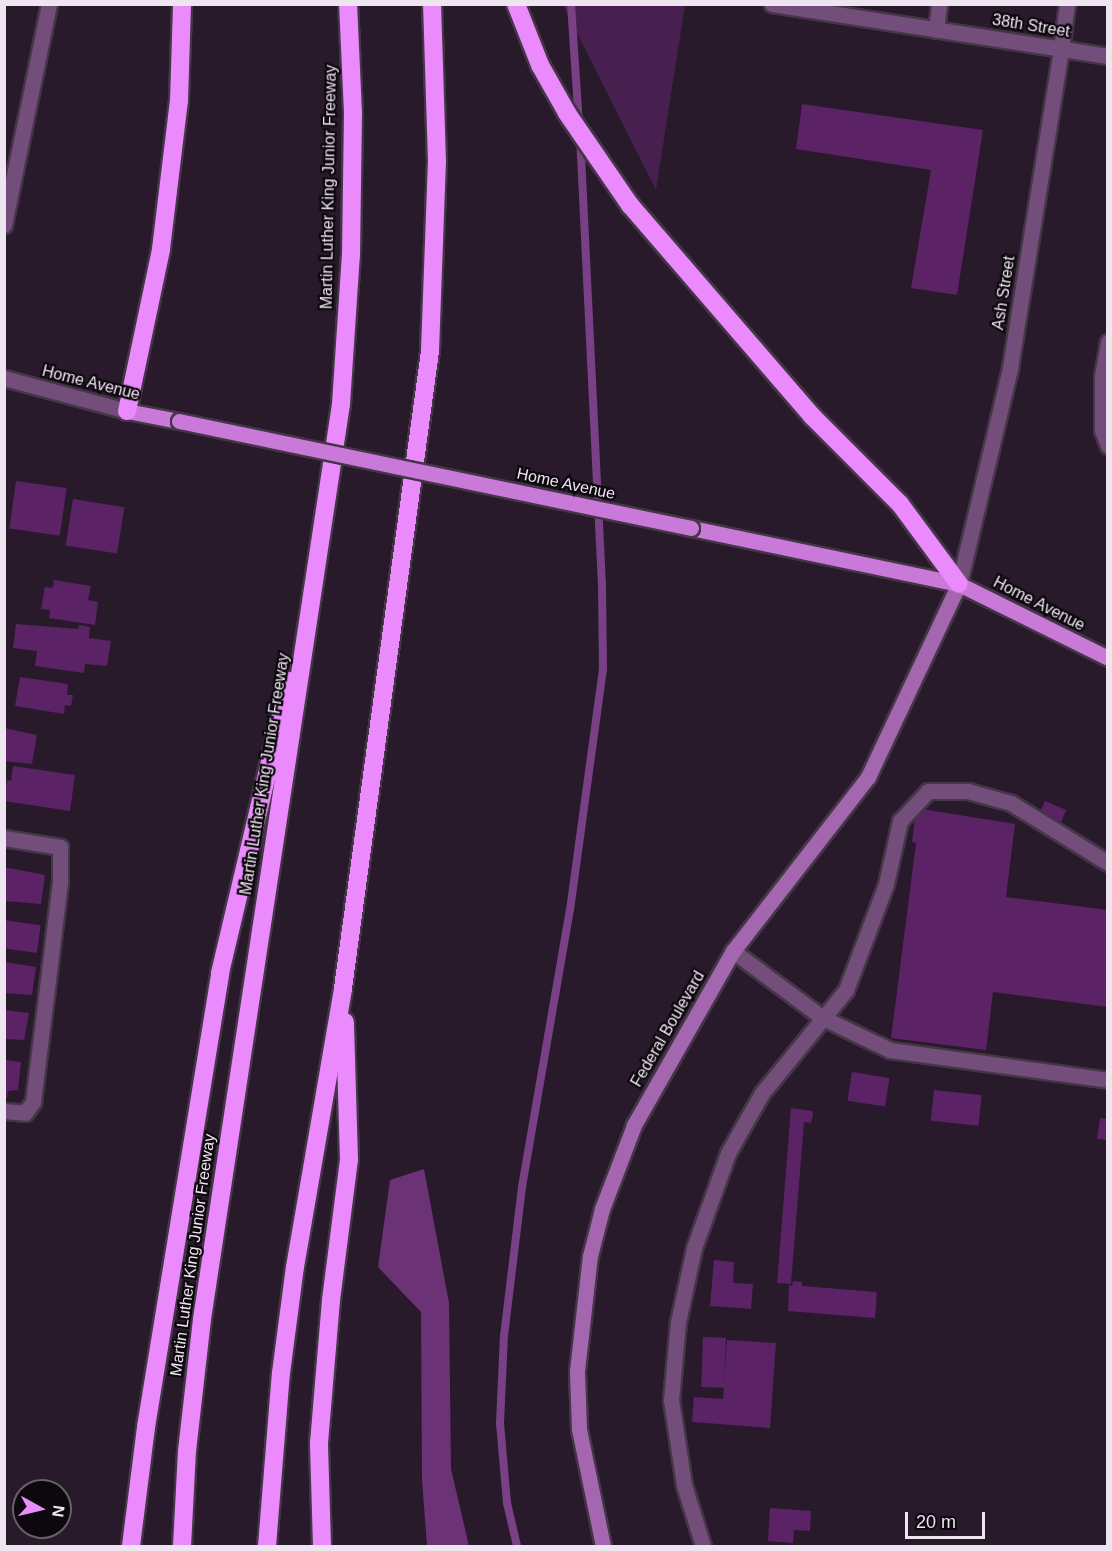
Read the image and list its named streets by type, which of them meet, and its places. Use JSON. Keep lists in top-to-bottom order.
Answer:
{
  "streets": {
    "highway": ["Martin Luther King Junior Freeway"],
    "main road": ["Home Avenue", "Federal Boulevard"],
    "street": ["38th Street", "Ash Street"]
  },
  "crossings": [
    ["38th Street", "Ash Street"],
    ["Ash Street", "Home Avenue"],
    ["Ash Street", "Federal Boulevard"],
    ["Home Avenue", "Federal Boulevard"]
  ],
  "scale_bar": "20 m",
  "north": "right"
}
